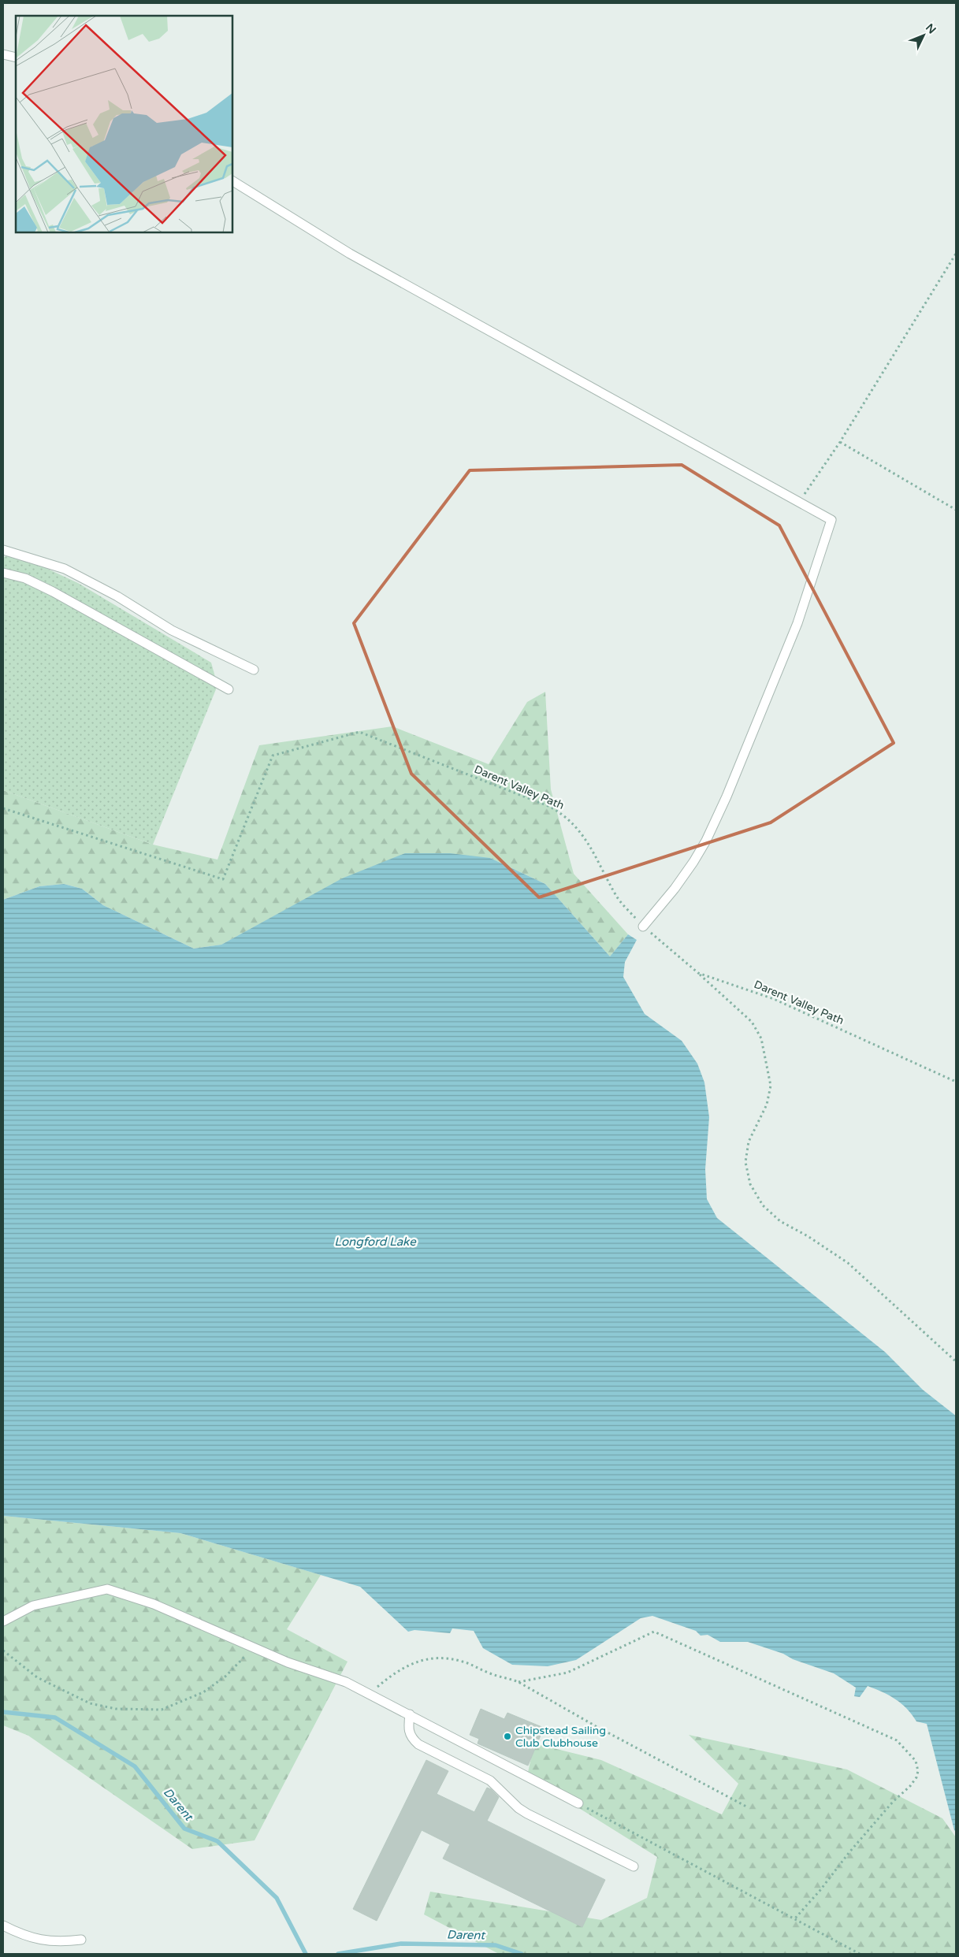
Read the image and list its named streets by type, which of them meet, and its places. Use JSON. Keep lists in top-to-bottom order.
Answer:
{
  "streets": {
    "path": ["Darent Valley Path"]
  },
  "water": ["Longford Lake", "Darent"],
  "places": ["Chipstead Sailing Club Clubhouse"],
  "north": "top right"
}
